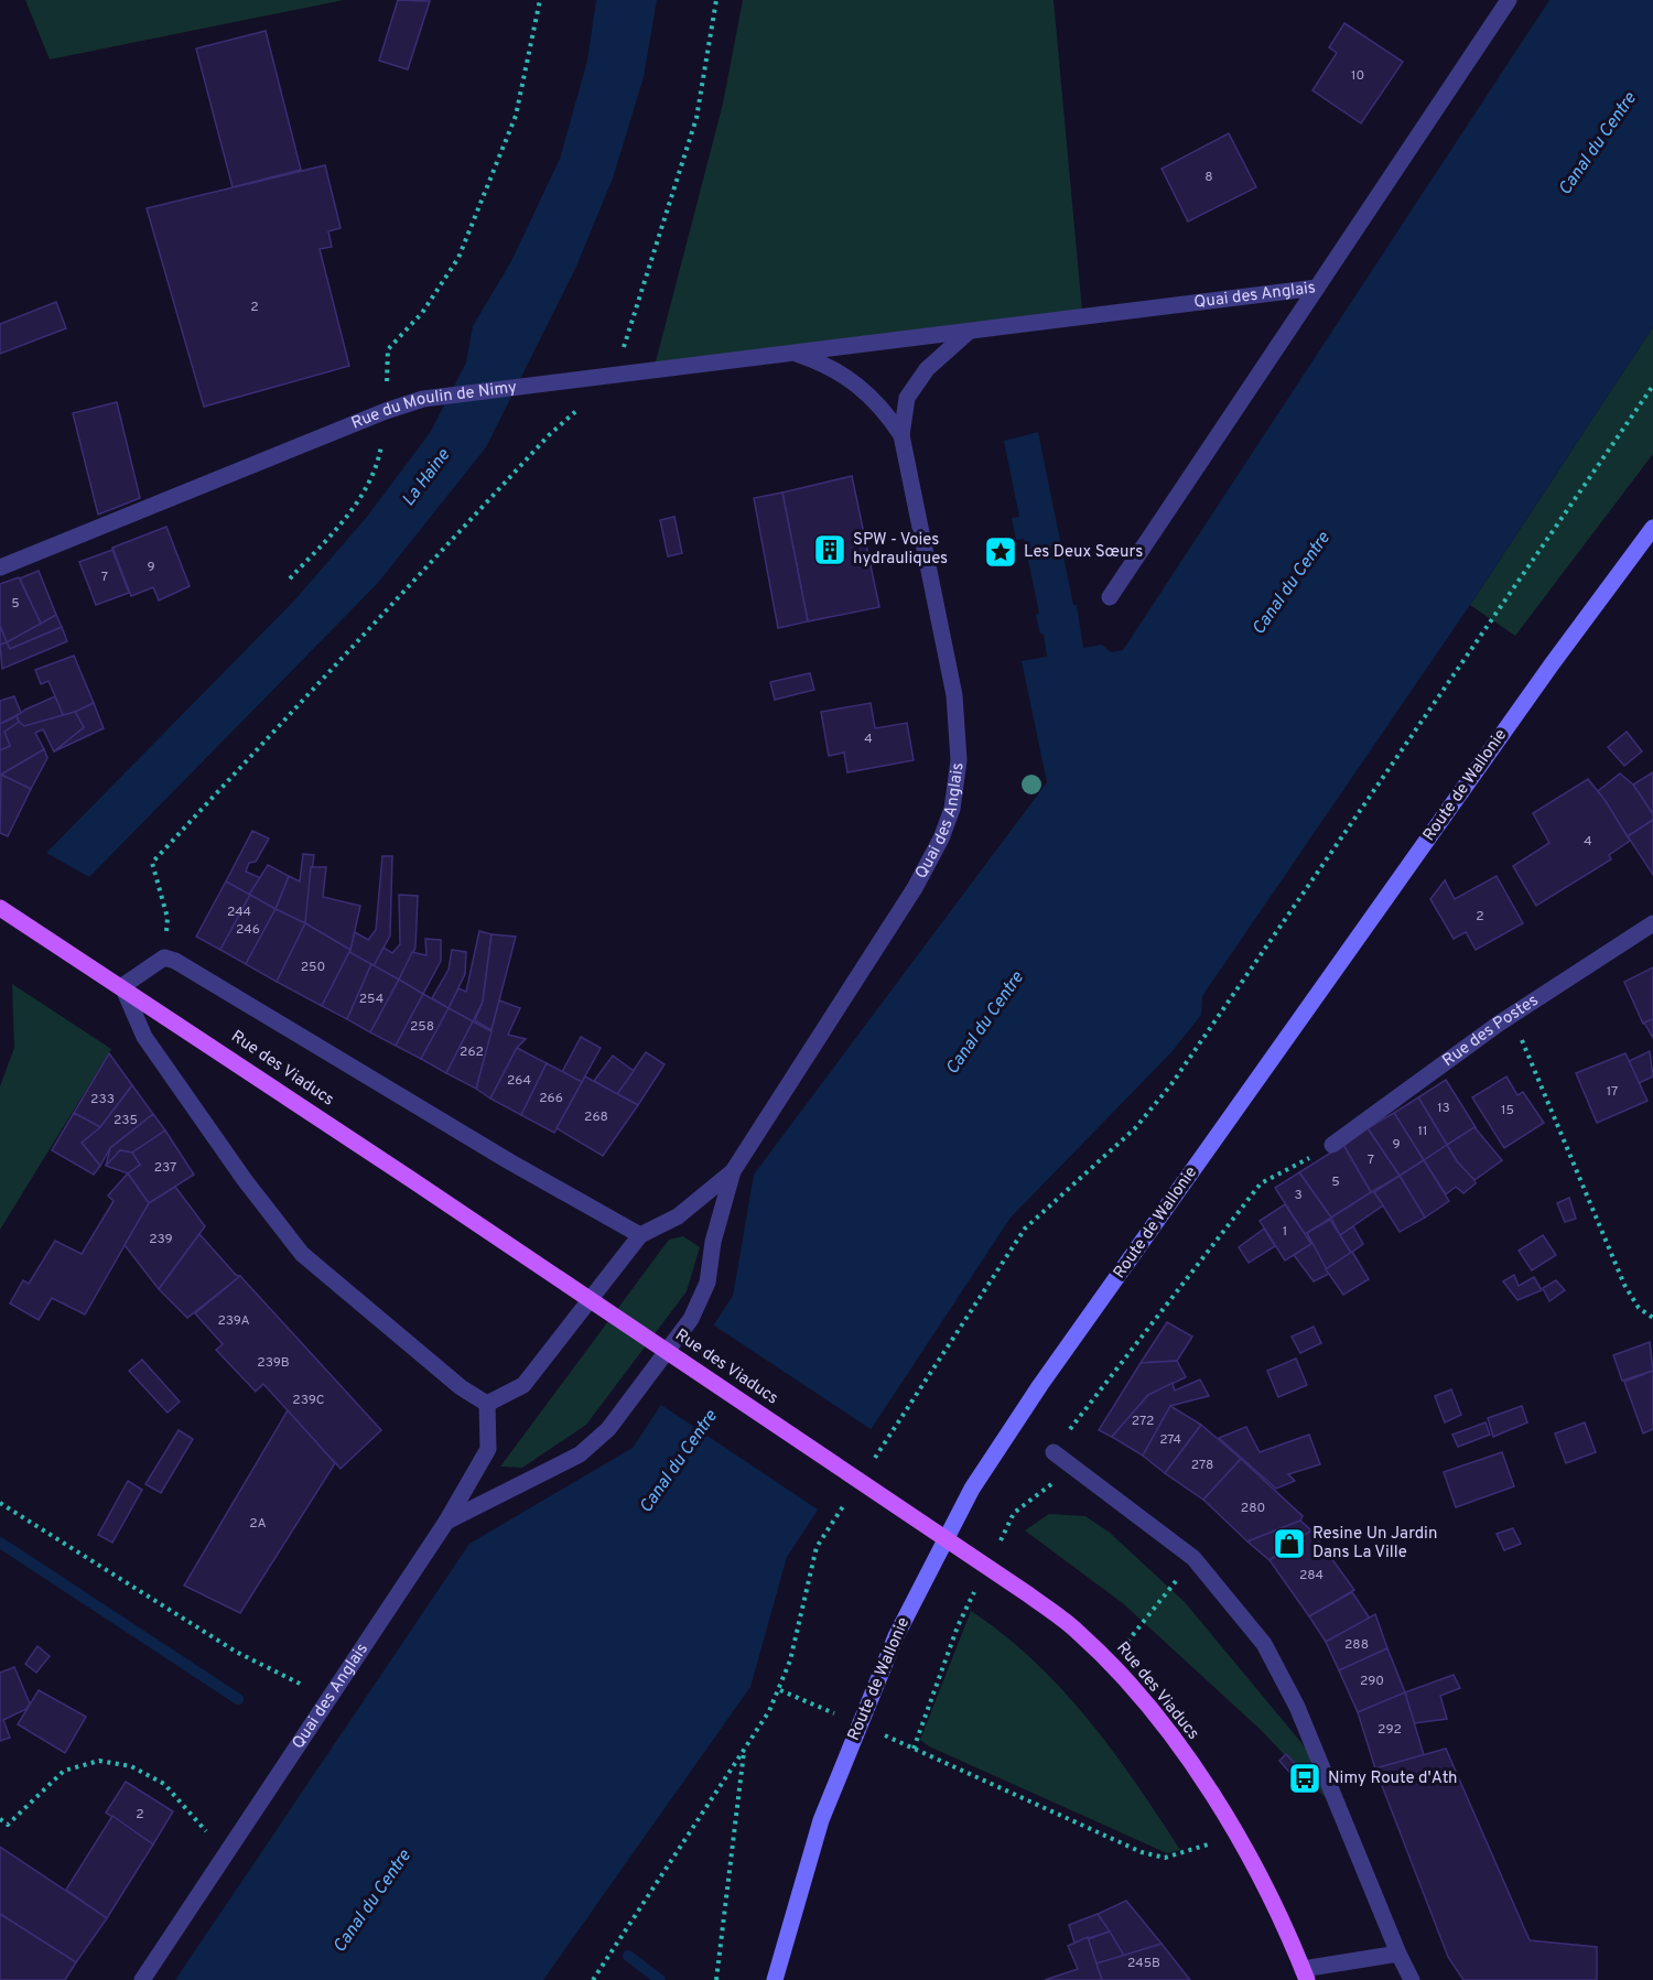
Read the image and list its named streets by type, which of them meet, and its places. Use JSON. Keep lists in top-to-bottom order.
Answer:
{
  "streets": {
    "main road": ["Route de Wallonie", "Rue des Viaducs"],
    "street": ["Quai des Anglais", "Rue du Moulin de Nimy", "Rue des Postes"]
  },
  "crossings": [
    ["Quai des Anglais", "Rue du Moulin de Nimy"]
  ],
  "water": ["Canal du Centre", "La Haine"],
  "places": {
    "building": ["SPW - Voies hydrauliques"],
    "place": ["Les Deux Sœurs"],
    "shop": ["Resine Un Jardin Dans La Ville"],
    "bus stop": ["Nimy Route d'Ath"]
  },
  "house_numbers": [
    "10",
    "8",
    "2",
    "9",
    "7",
    "5",
    "4",
    "4",
    "244",
    "2",
    "246",
    "250",
    "254",
    "258",
    "262",
    "264",
    "17",
    "266",
    "233",
    "13",
    "15",
    "268",
    "235",
    "11",
    "9",
    "7",
    "237",
    "5",
    "3",
    "1",
    "239",
    "239A",
    "239B",
    "239C",
    "272",
    "274",
    "278",
    "280",
    "2A",
    "284",
    "288",
    "290",
    "292",
    "2",
    "245B"
  ]
}
